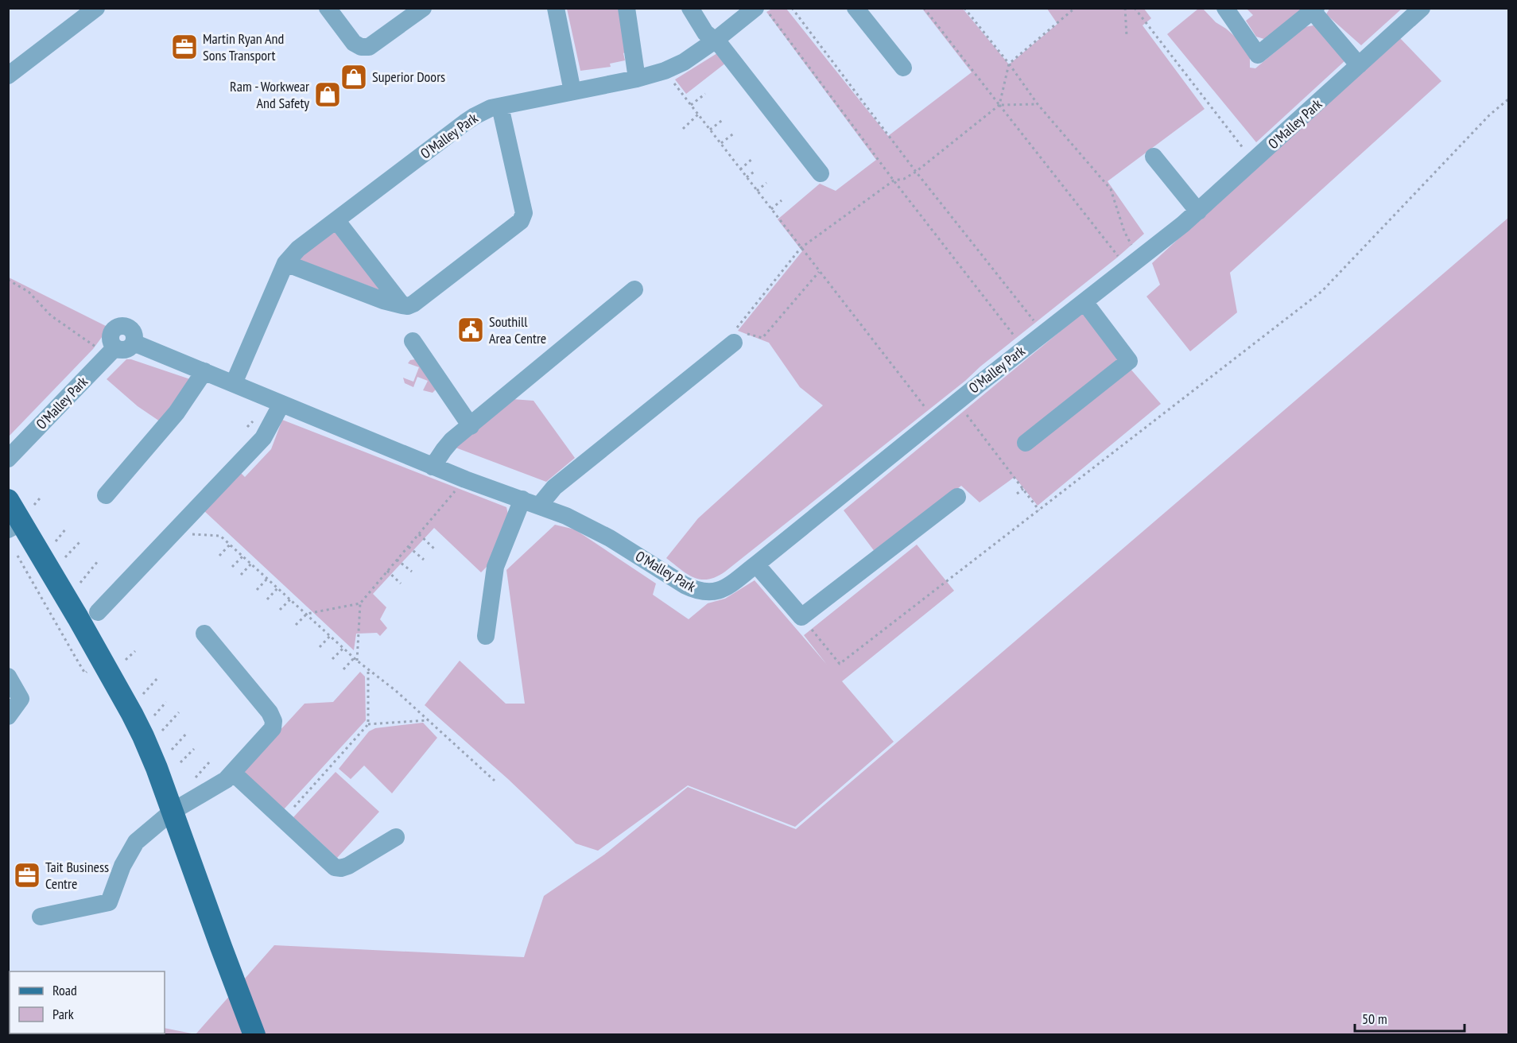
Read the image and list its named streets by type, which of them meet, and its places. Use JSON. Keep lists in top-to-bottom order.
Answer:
{
  "streets": {
    "street": ["O'Malley Park"]
  },
  "places": {
    "office": ["Martin Ryan And Sons Transport", "Tait Business Centre"],
    "shop": ["Superior Doors", "Ram - Workwear And Safety"],
    "public building": ["Southill Area Centre"]
  },
  "legend": ["Road", "Park"],
  "scale_bar": "50 m"
}
